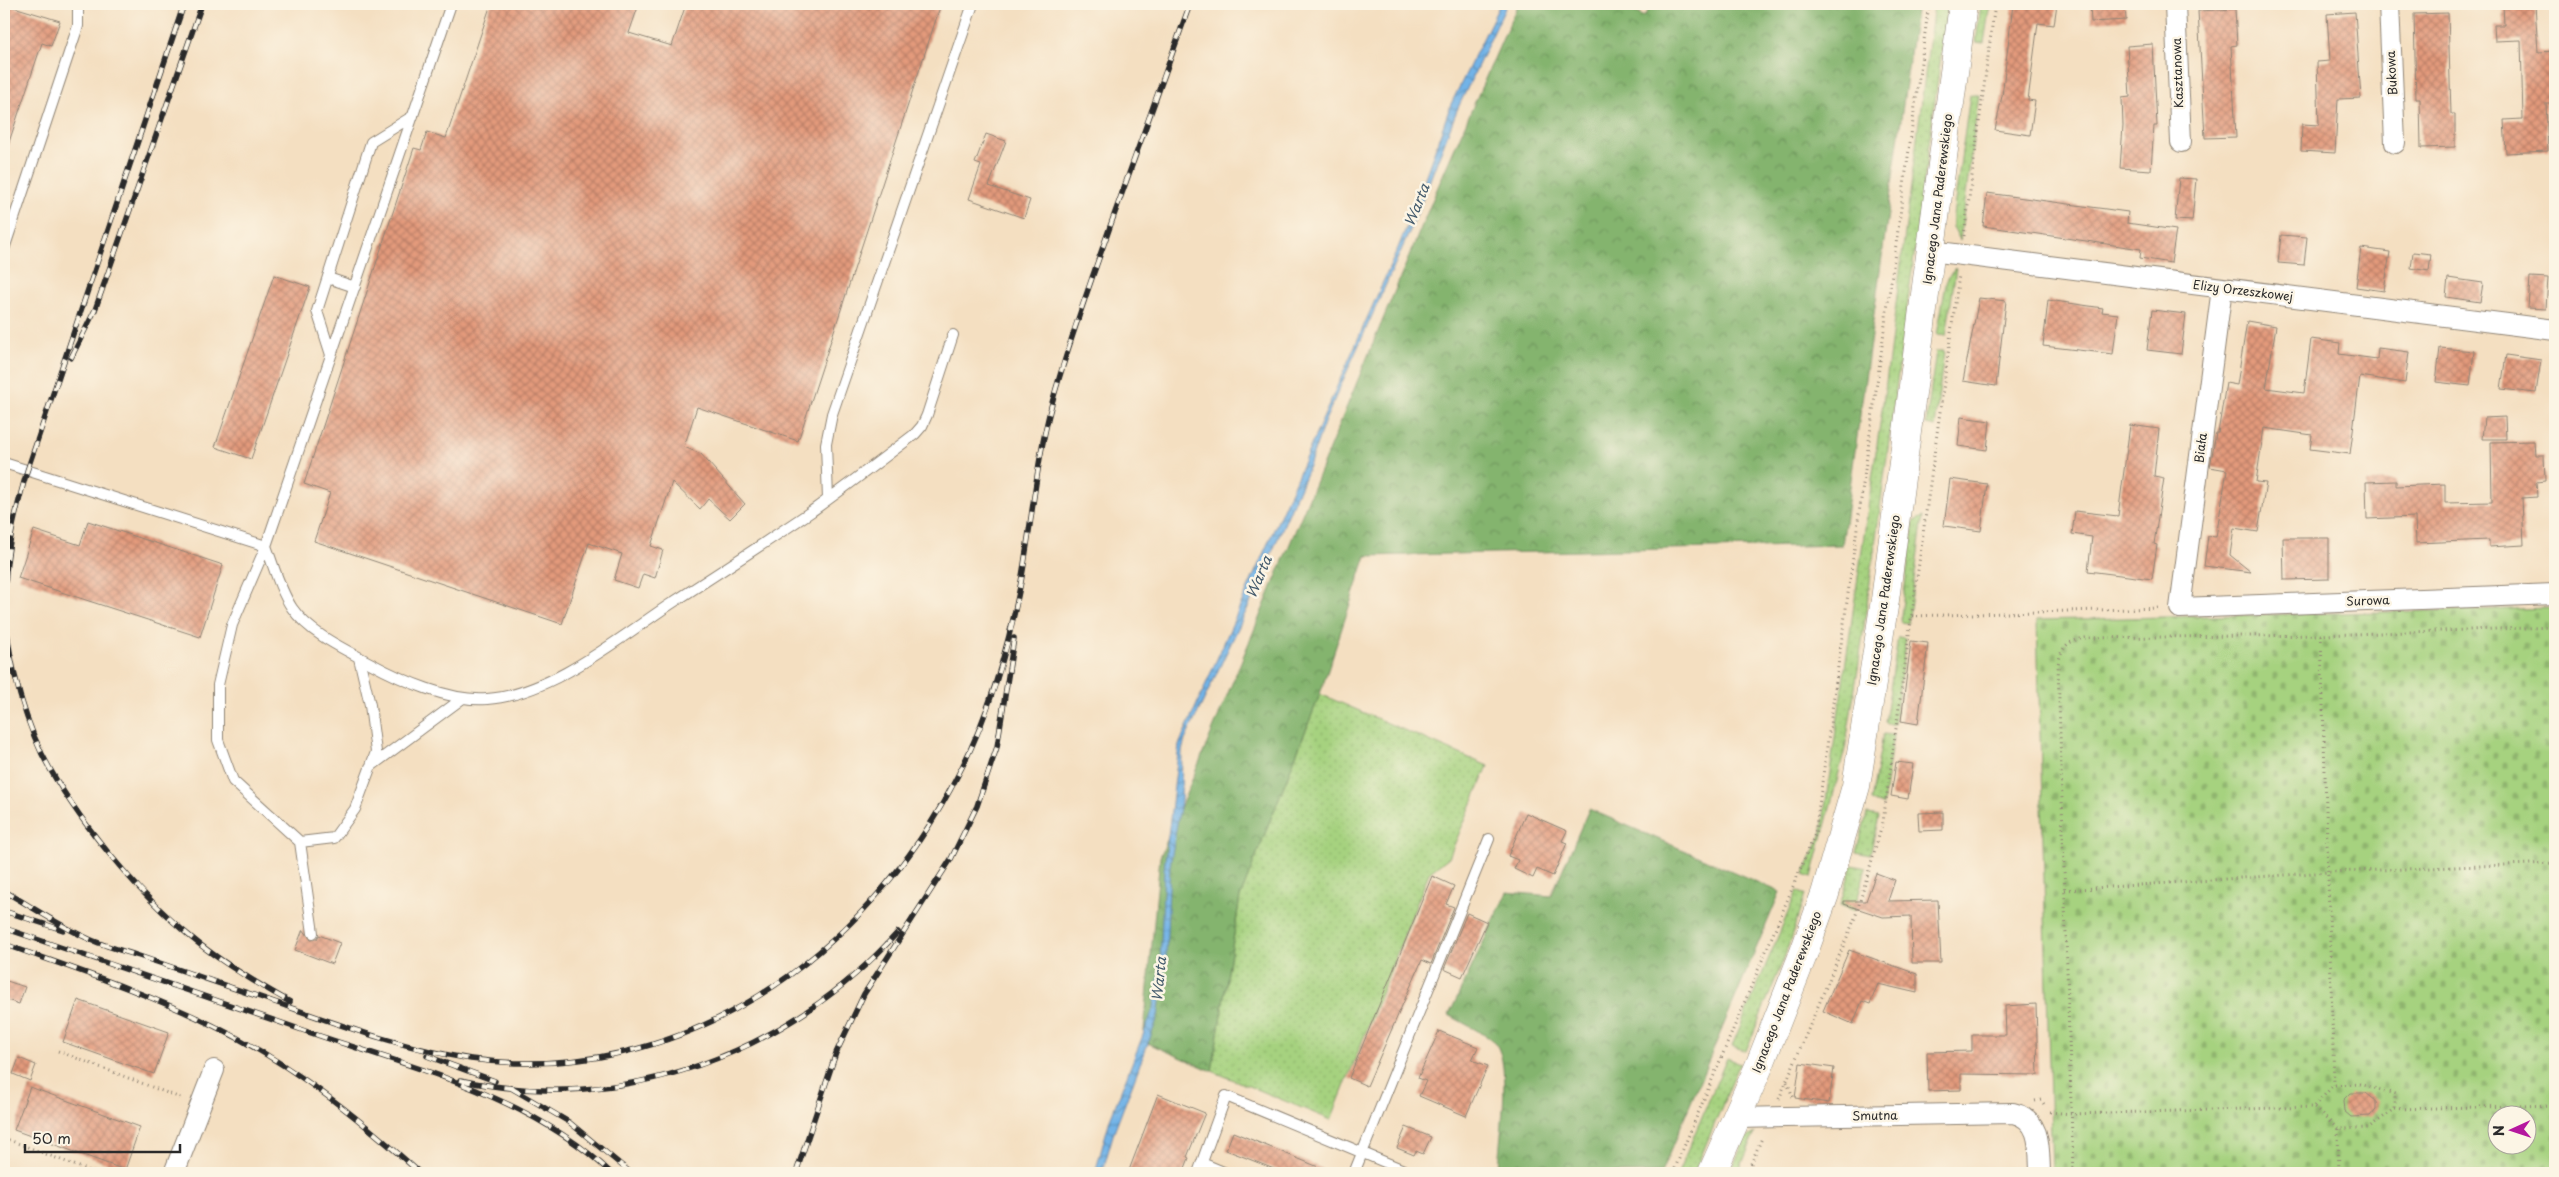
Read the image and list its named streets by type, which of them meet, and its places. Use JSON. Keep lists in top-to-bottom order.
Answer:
{
  "streets": {
    "main road": ["Ignacego Jana Paderewskiego"],
    "street": [
      "Kasztanowa",
      "Bukowa",
      "Elizy Orzeszkowej",
      "Biała",
      "Surowa",
      "Smutna"
    ]
  },
  "crossings": [
    ["Ignacego Jana Paderewskiego", "Elizy Orzeszkowej"],
    ["Ignacego Jana Paderewskiego", "Smutna"],
    ["Elizy Orzeszkowej", "Biała"],
    ["Biała", "Surowa"]
  ],
  "water": ["Warta"],
  "scale_bar": "50 m",
  "north": "left"
}
